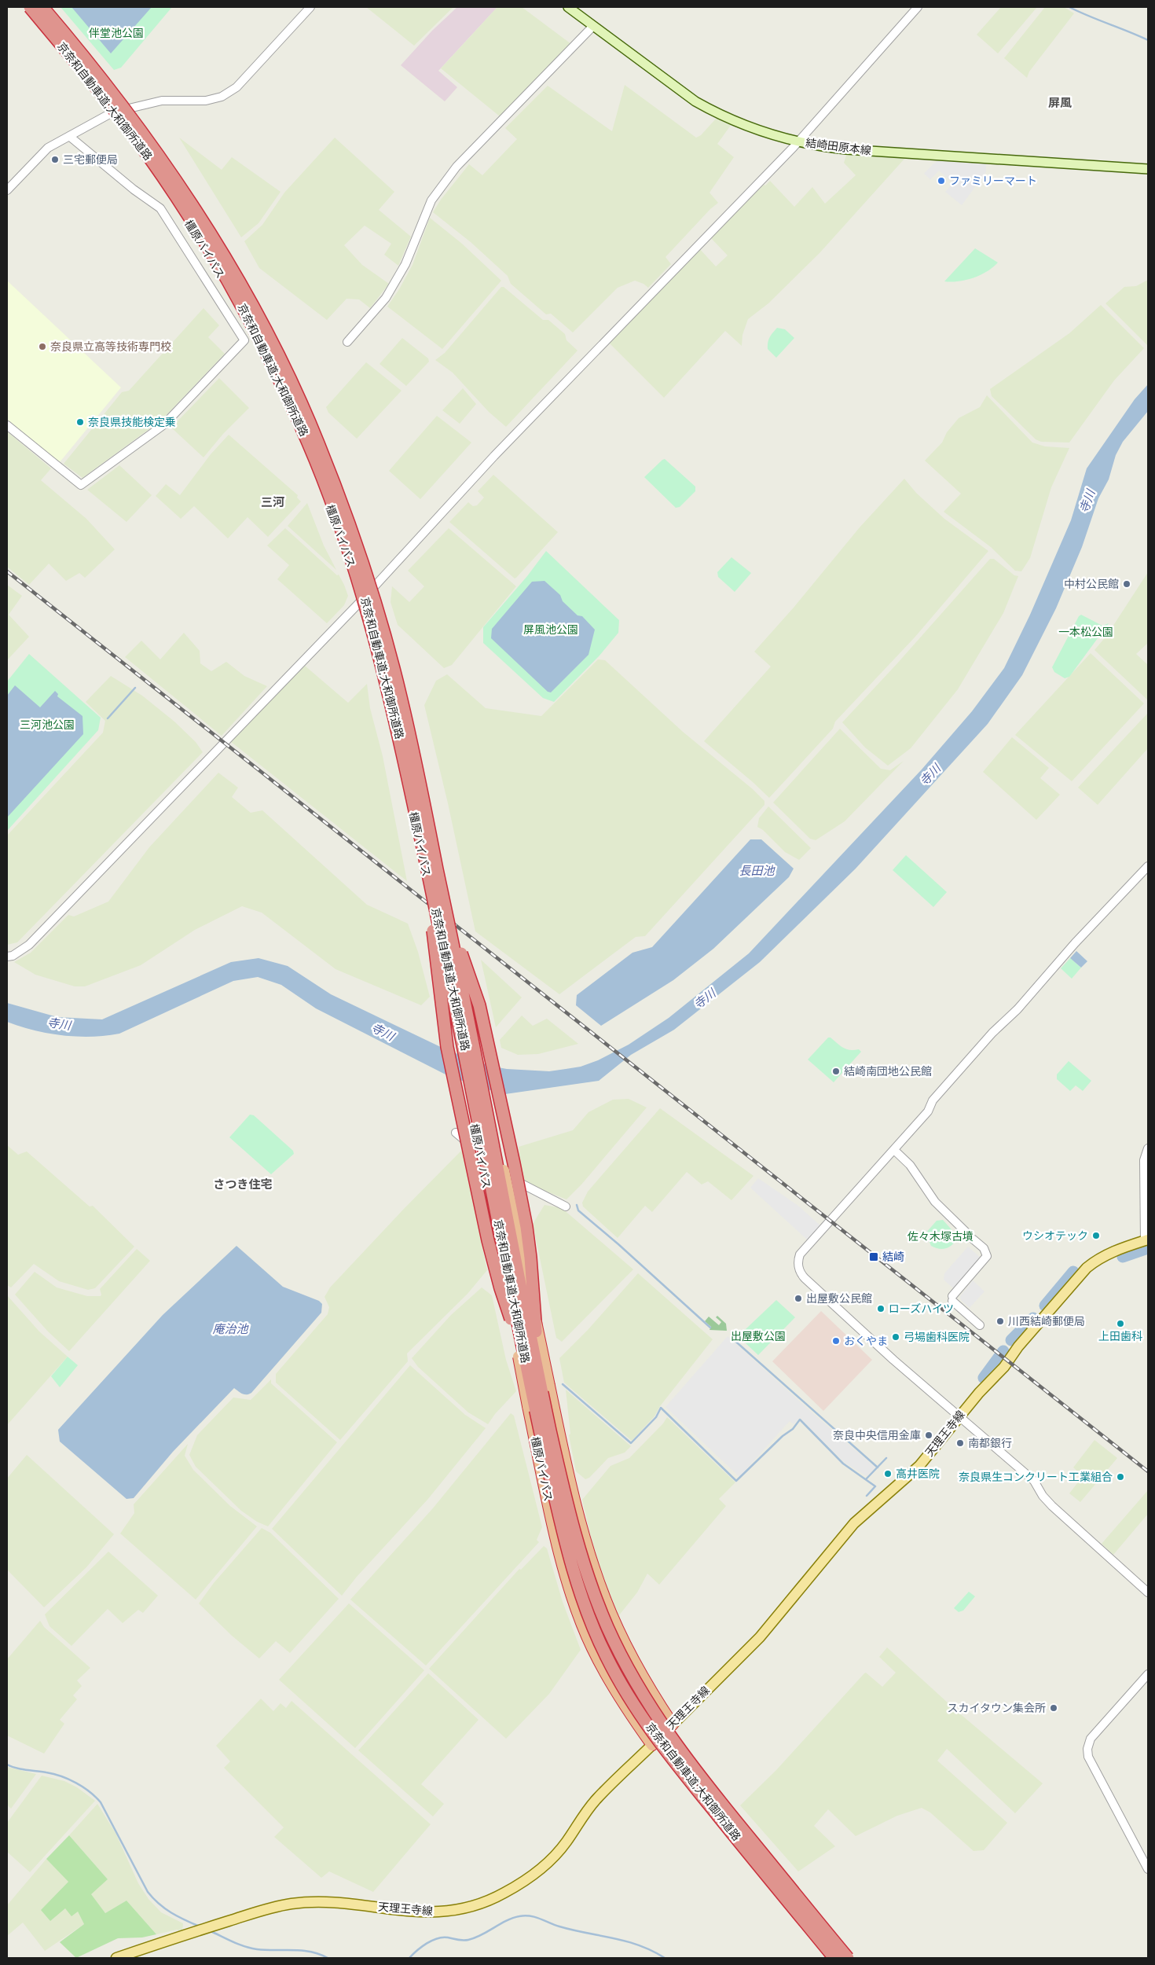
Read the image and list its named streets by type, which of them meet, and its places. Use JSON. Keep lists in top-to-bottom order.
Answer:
{
  "streets": {
    "highway": ["京奈和自動車道;大和御所道路", "橿原バイパス"],
    "main road": ["結崎田原本線", "天理王寺線"]
  },
  "crossings": [
    ["京奈和自動車道;大和御所道路", "橿原バイパス"],
    ["橿原バイパス", "天理王寺線"]
  ],
  "districts": ["屏風", "三河", "さつき住宅"],
  "water": ["寺川", "長田池", "庵治池"],
  "parks": [
    "伴堂池公園",
    "屏風池公園",
    "一本松公園",
    "三河池公園",
    "佐々木塚古墳",
    "出屋敷公園"
  ],
  "places": {
    "other": [
      "三宅郵便局",
      "ファミリーマート",
      "奈良県立高等技術専門校",
      "奈良県技能検定乗",
      "中村公民館",
      "結崎南団地公民館",
      "ウシオテック",
      "出屋敷公民館",
      "ローズハイツ",
      "川西結崎郵便局",
      "上田歯科",
      "弓場歯科医院",
      "おくやま",
      "奈良中央信用金庫",
      "南都銀行",
      "高井医院",
      "奈良県生コンクリート工業組合",
      "スカイタウン集会所"
    ],
    "transit": ["結崎"]
  }
}
